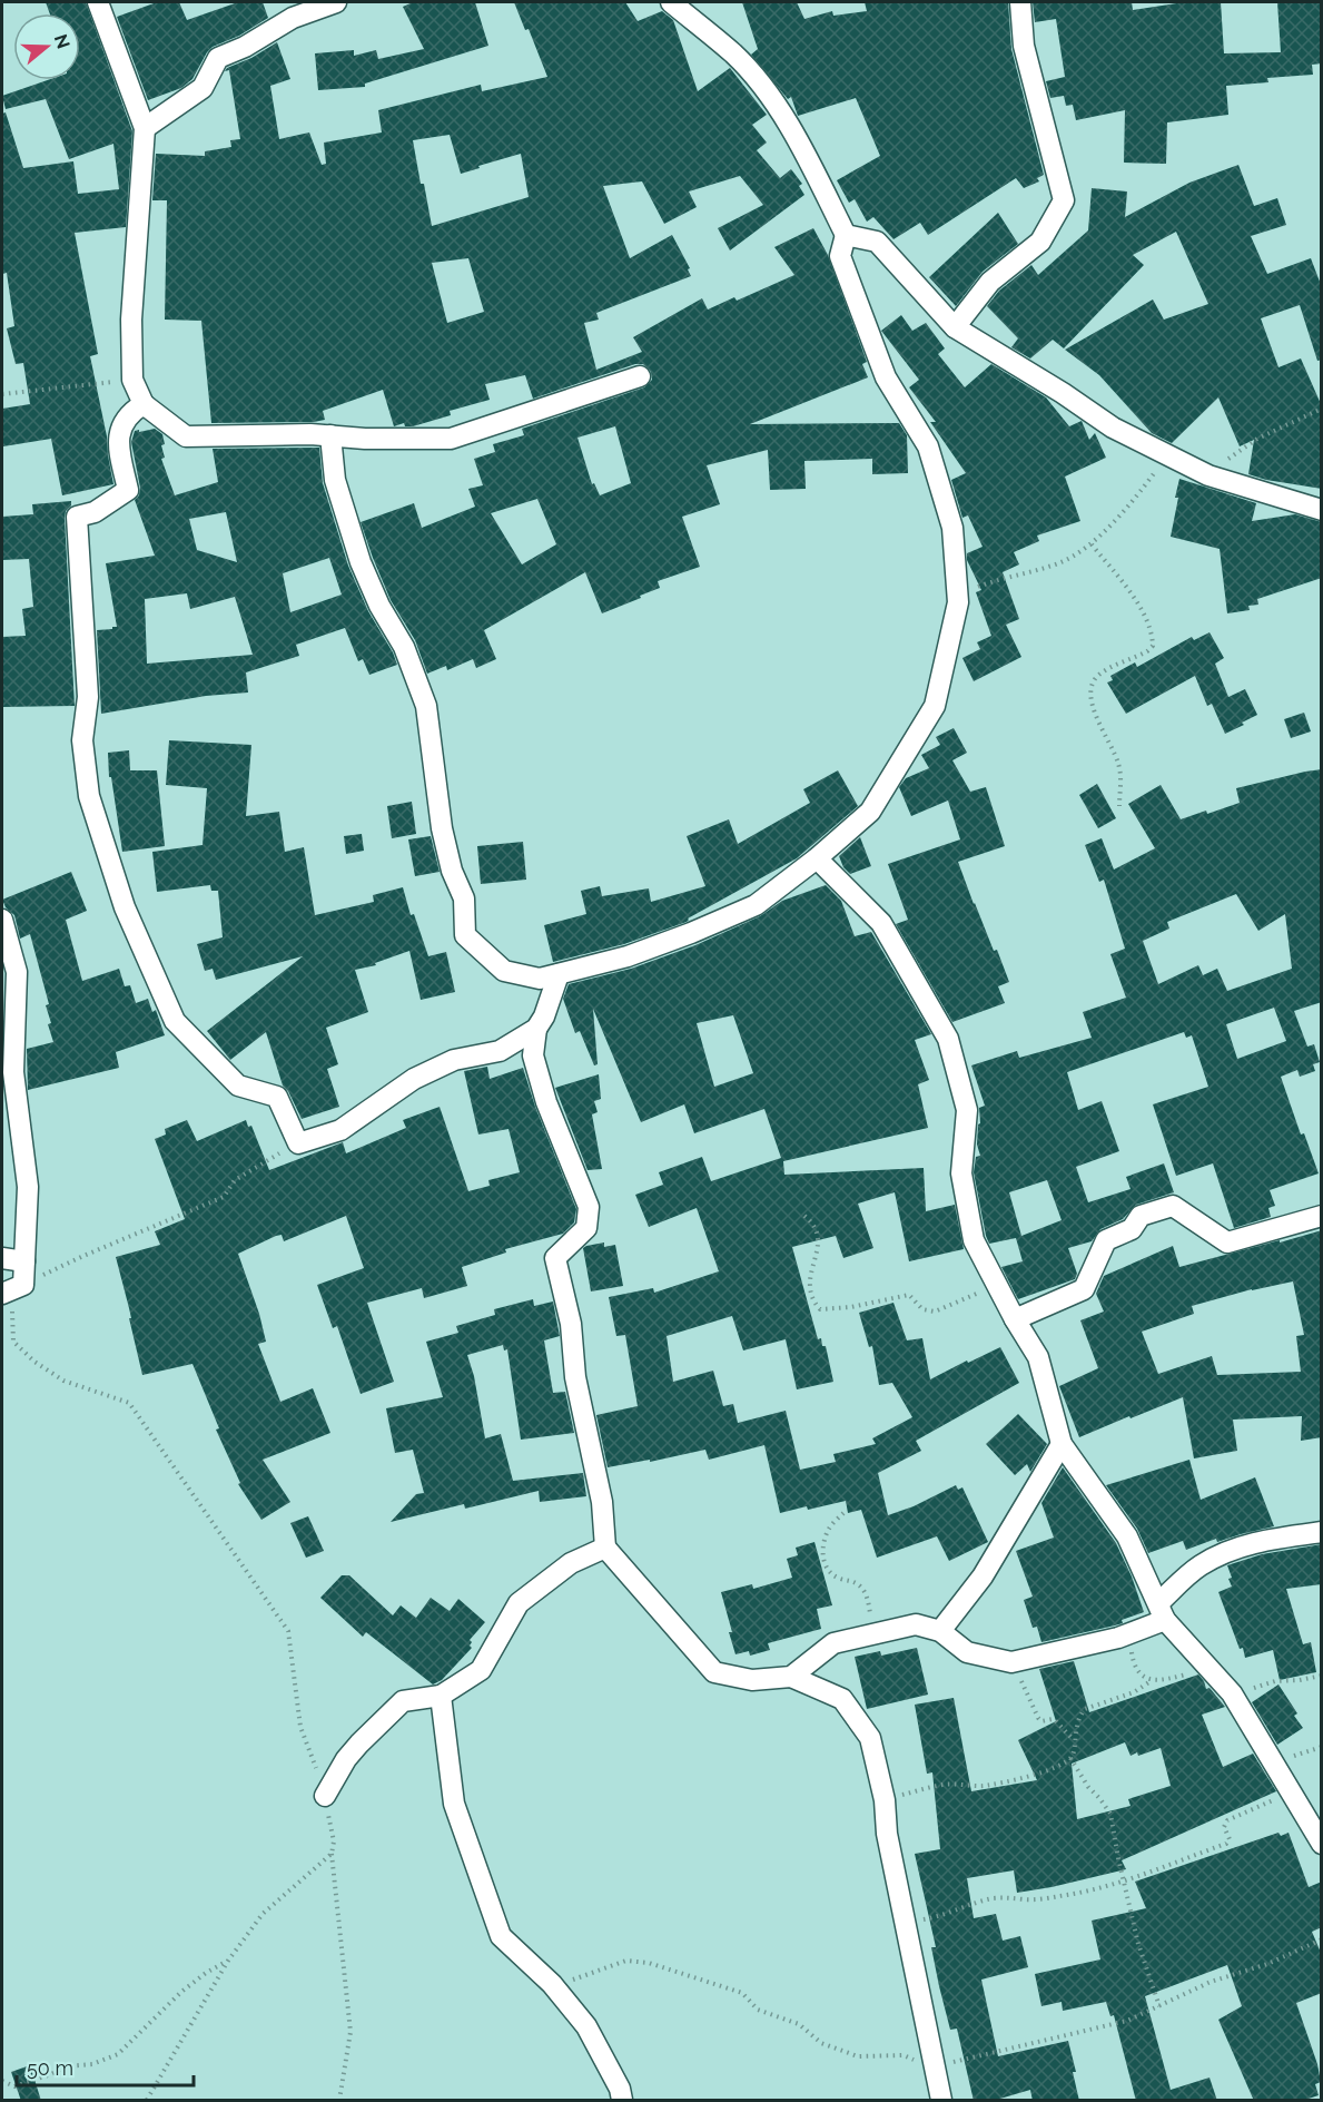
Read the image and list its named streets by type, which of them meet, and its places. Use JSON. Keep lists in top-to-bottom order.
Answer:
{
  "scale_bar": "50 m",
  "north": "right"
}
